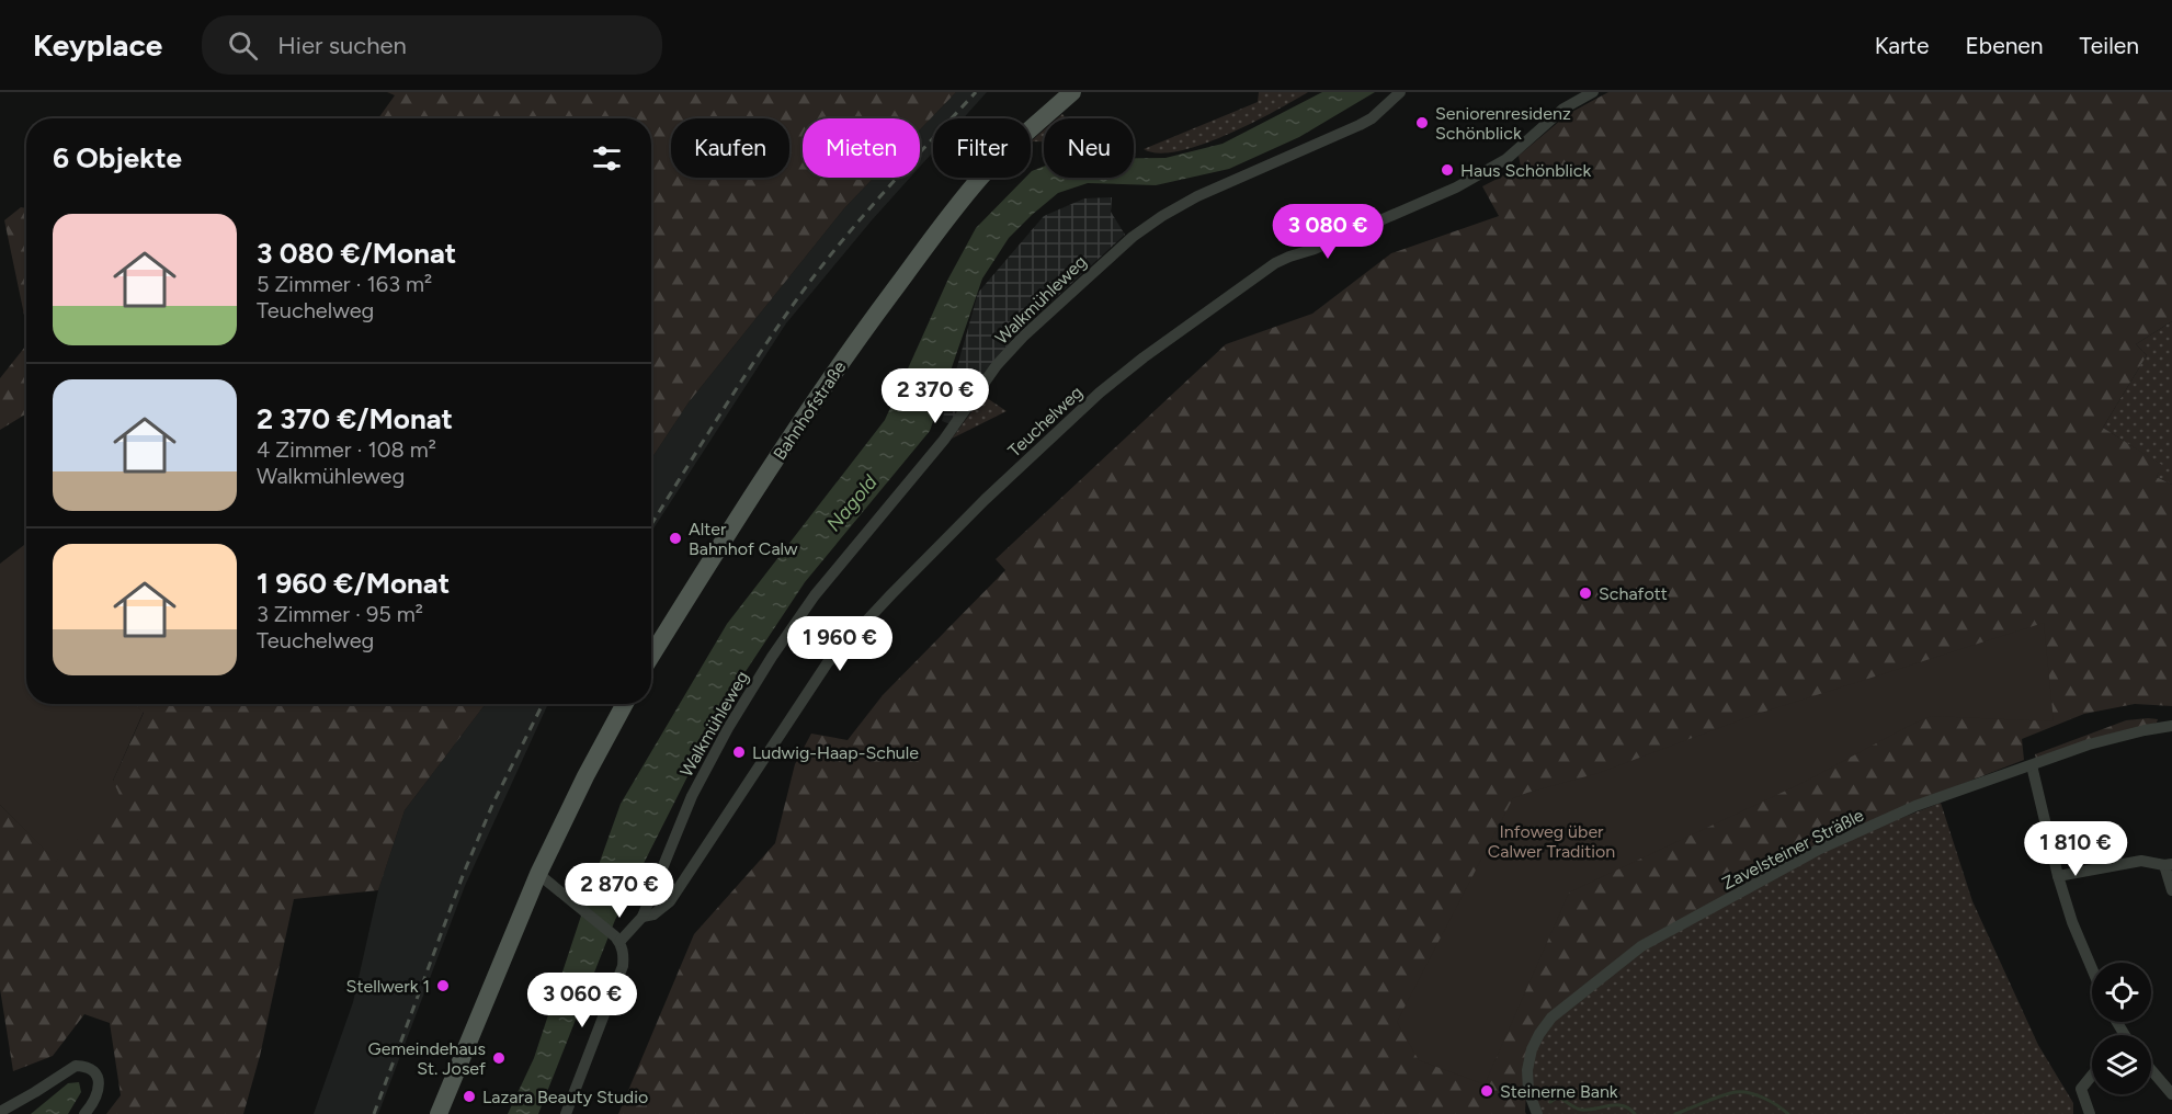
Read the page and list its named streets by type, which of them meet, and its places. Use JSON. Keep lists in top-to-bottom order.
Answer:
{
  "streets": {
    "main road": ["Bahnhofstraße"],
    "street": ["Walkmühleweg", "Teuchelweg", "Zavelsteiner Sträßle"]
  },
  "crossings": [
    ["Walkmühleweg", "Teuchelweg"]
  ],
  "water": ["Nagold"],
  "parks": ["Infoweg über Calwer Tradition"],
  "places": [
    "Seniorenresidenz Schönblick",
    "Haus Schönblick",
    "Alter Bahnhof Calw",
    "Schafott",
    "Ludwig-Haap-Schule",
    "Stellwerk 1",
    "Gemeindehaus St. Josef",
    "Steinerne Bank",
    "Lazara Beauty Studio"
  ],
  "page": {
    "header": "Keyplace",
    "search": "Hier suchen",
    "nav": ["Karte", "Ebenen", "Teilen"],
    "chip": [
      "Kaufen",
      "Mieten",
      "Filter",
      "Neu"
    ],
    "heading": "6 Objekte",
    "list": [
      {
        "name": "3 080 €/Monat",
        "note": "5 Zimmer · 163 m² · Teuchelweg"
      },
      {
        "name": "2 370 €/Monat",
        "note": "4 Zimmer · 108 m² · Walkmühleweg"
      },
      {
        "name": "1 960 €/Monat",
        "note": "3 Zimmer · 95 m² · Teuchelweg"
      }
    ],
    "price": [
      "3 080 €",
      "2 370 €",
      "1 960 €",
      "1 810 €",
      "2 870 €",
      "3 060 €"
    ]
  }
}
